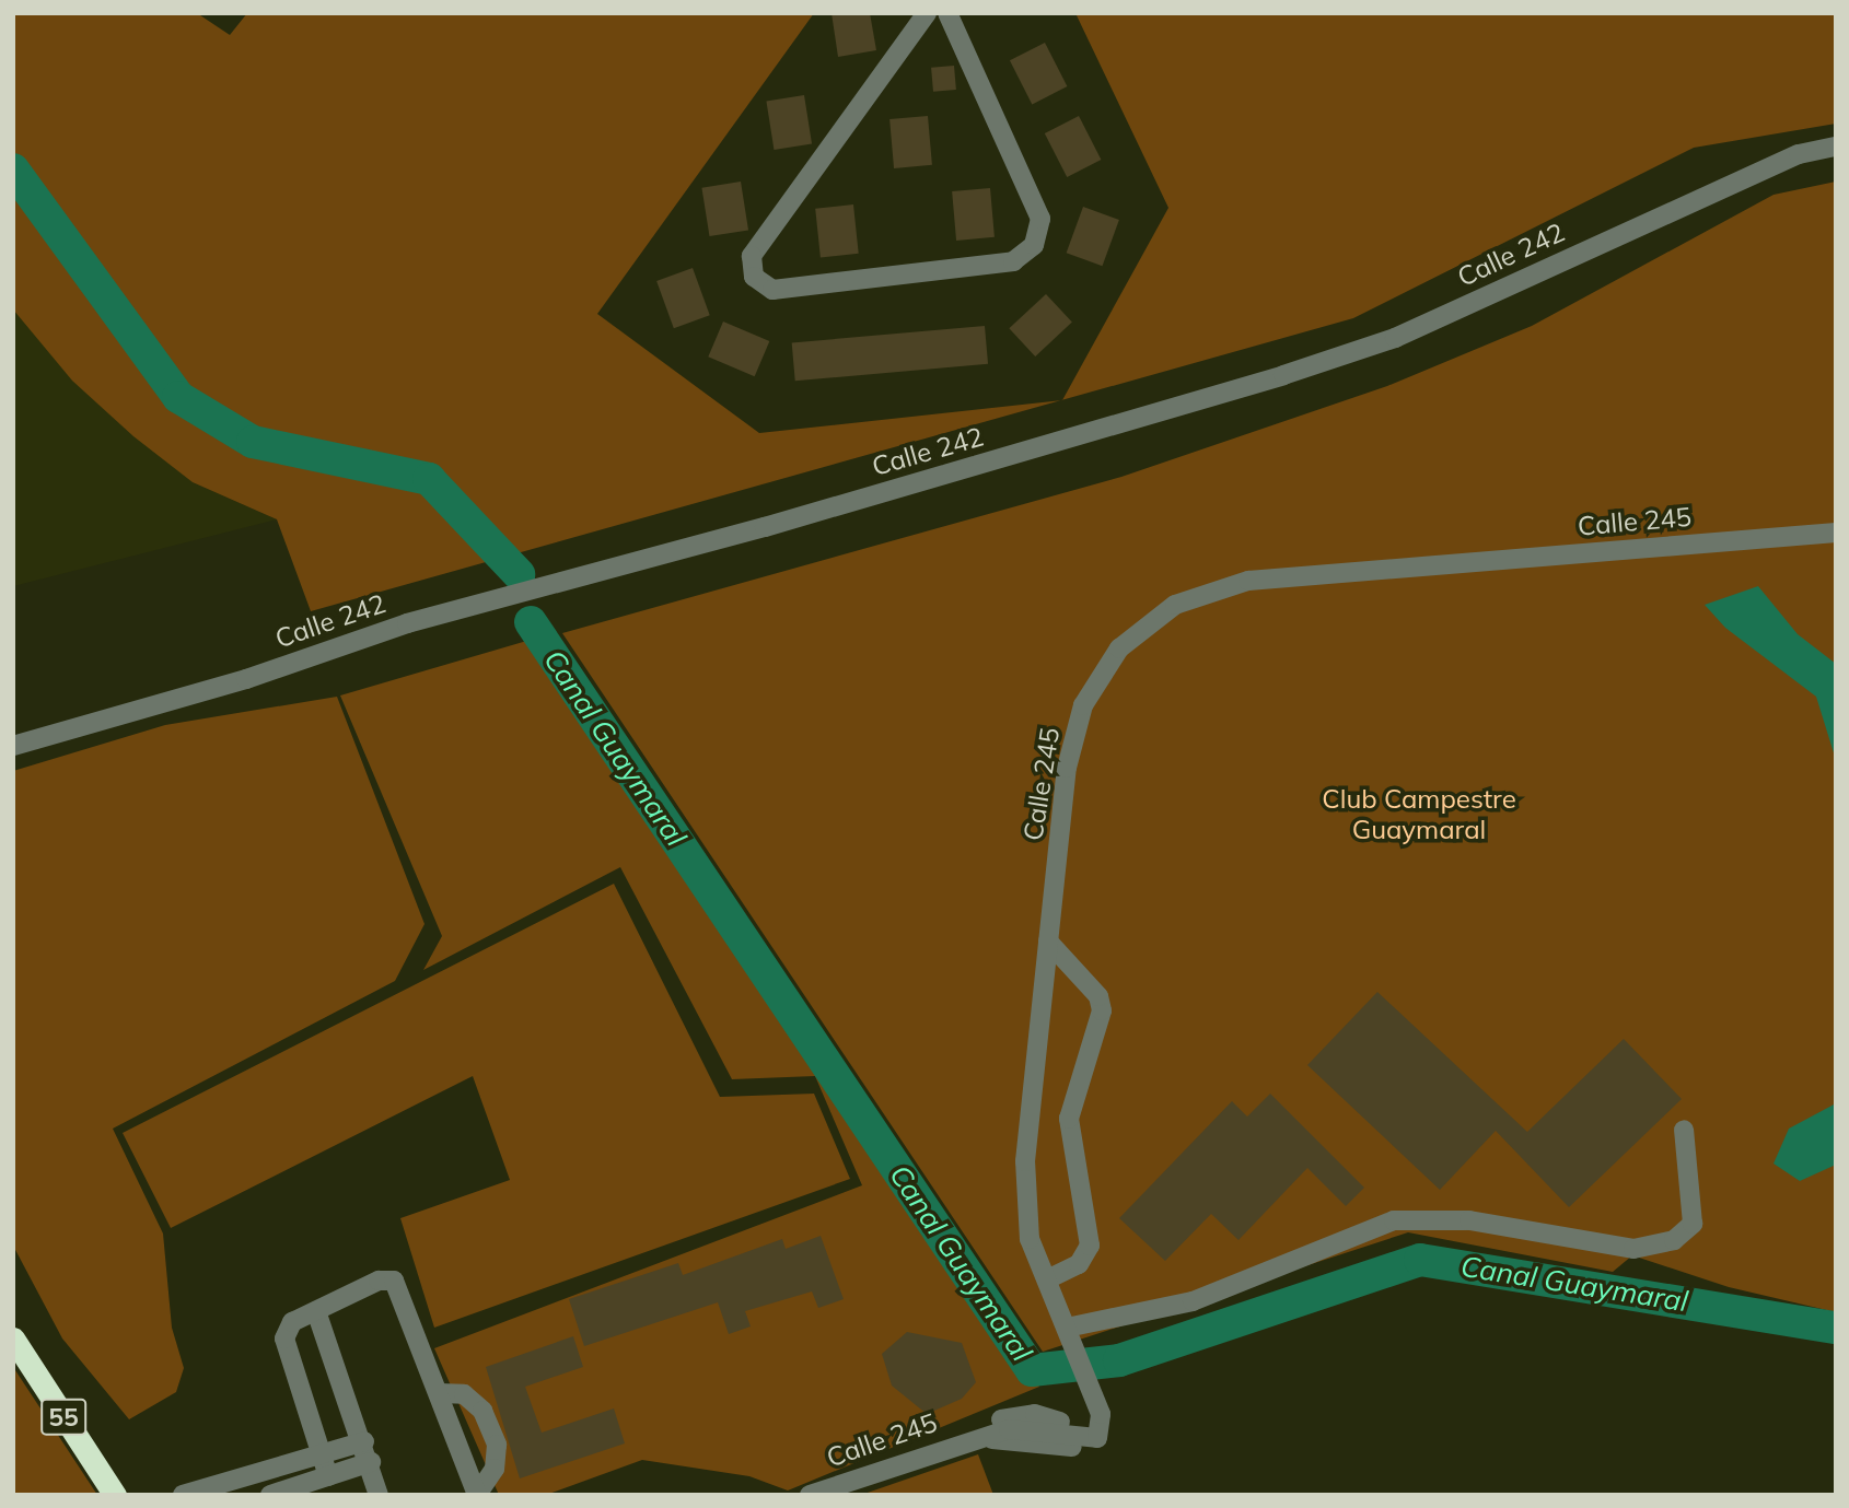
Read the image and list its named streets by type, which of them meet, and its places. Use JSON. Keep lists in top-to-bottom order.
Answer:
{
  "streets": {
    "highway": ["55"],
    "street": ["Calle 242", "Calle 245"]
  },
  "water": ["Canal Guaymaral"],
  "parks": ["Club Campestre Guaymaral"]
}
